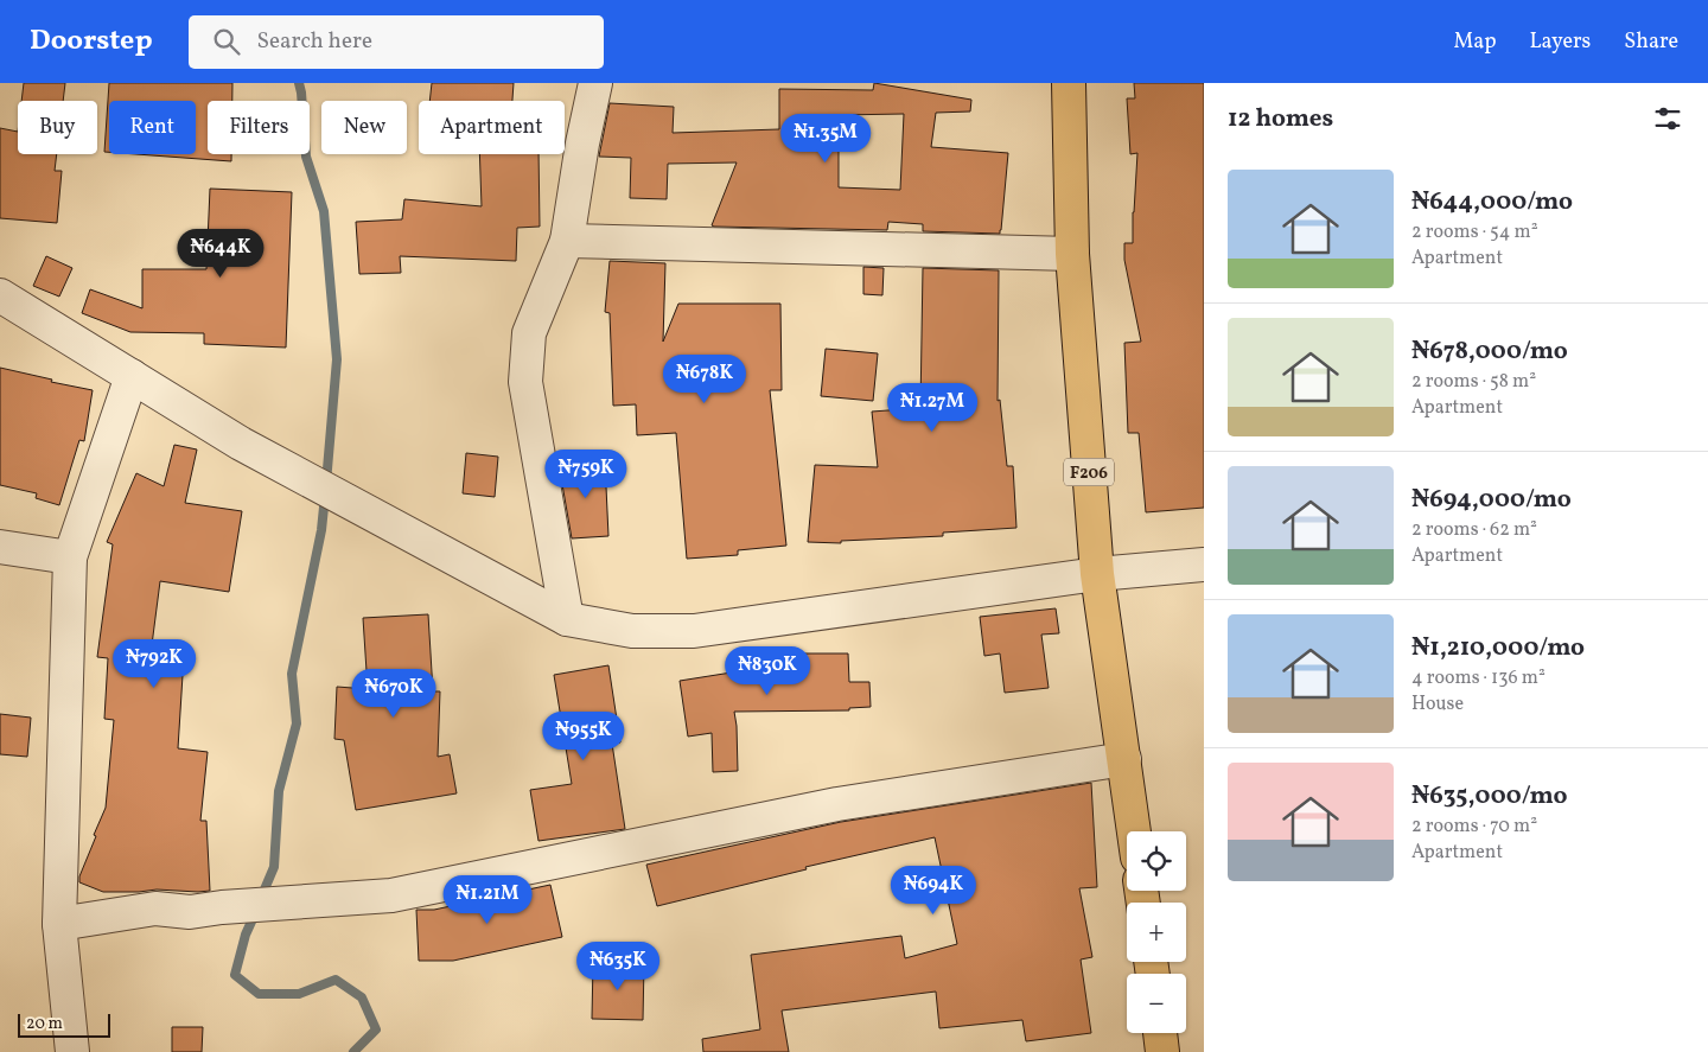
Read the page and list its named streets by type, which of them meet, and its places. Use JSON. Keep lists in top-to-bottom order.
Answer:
{
  "streets": {
    "main road": ["F206"]
  },
  "scale_bar": "20 m",
  "page": {
    "header": "Doorstep",
    "search": "Search here",
    "nav": ["Map", "Layers", "Share"],
    "heading": "12 homes",
    "chip": [
      "Buy",
      "Rent",
      "Filters",
      "New",
      "Apartment"
    ],
    "price": [
      "₦1.35M",
      "₦644K",
      "₦678K",
      "₦1.27M",
      "₦759K",
      "₦792K",
      "₦830K",
      "₦670K",
      "₦955K",
      "₦694K",
      "₦1.21M",
      "₦635K"
    ],
    "list": [
      {
        "name": "₦644,000/mo",
        "note": "2 rooms · 54 m² · Apartment"
      },
      {
        "name": "₦678,000/mo",
        "note": "2 rooms · 58 m² · Apartment"
      },
      {
        "name": "₦694,000/mo",
        "note": "2 rooms · 62 m² · Apartment"
      },
      {
        "name": "₦1,210,000/mo",
        "note": "4 rooms · 136 m² · House"
      },
      {
        "name": "₦635,000/mo",
        "note": "2 rooms · 70 m² · Apartment"
      }
    ],
    "map_buttons": ["+", "−"],
    "scale": "20 m"
  }
}
